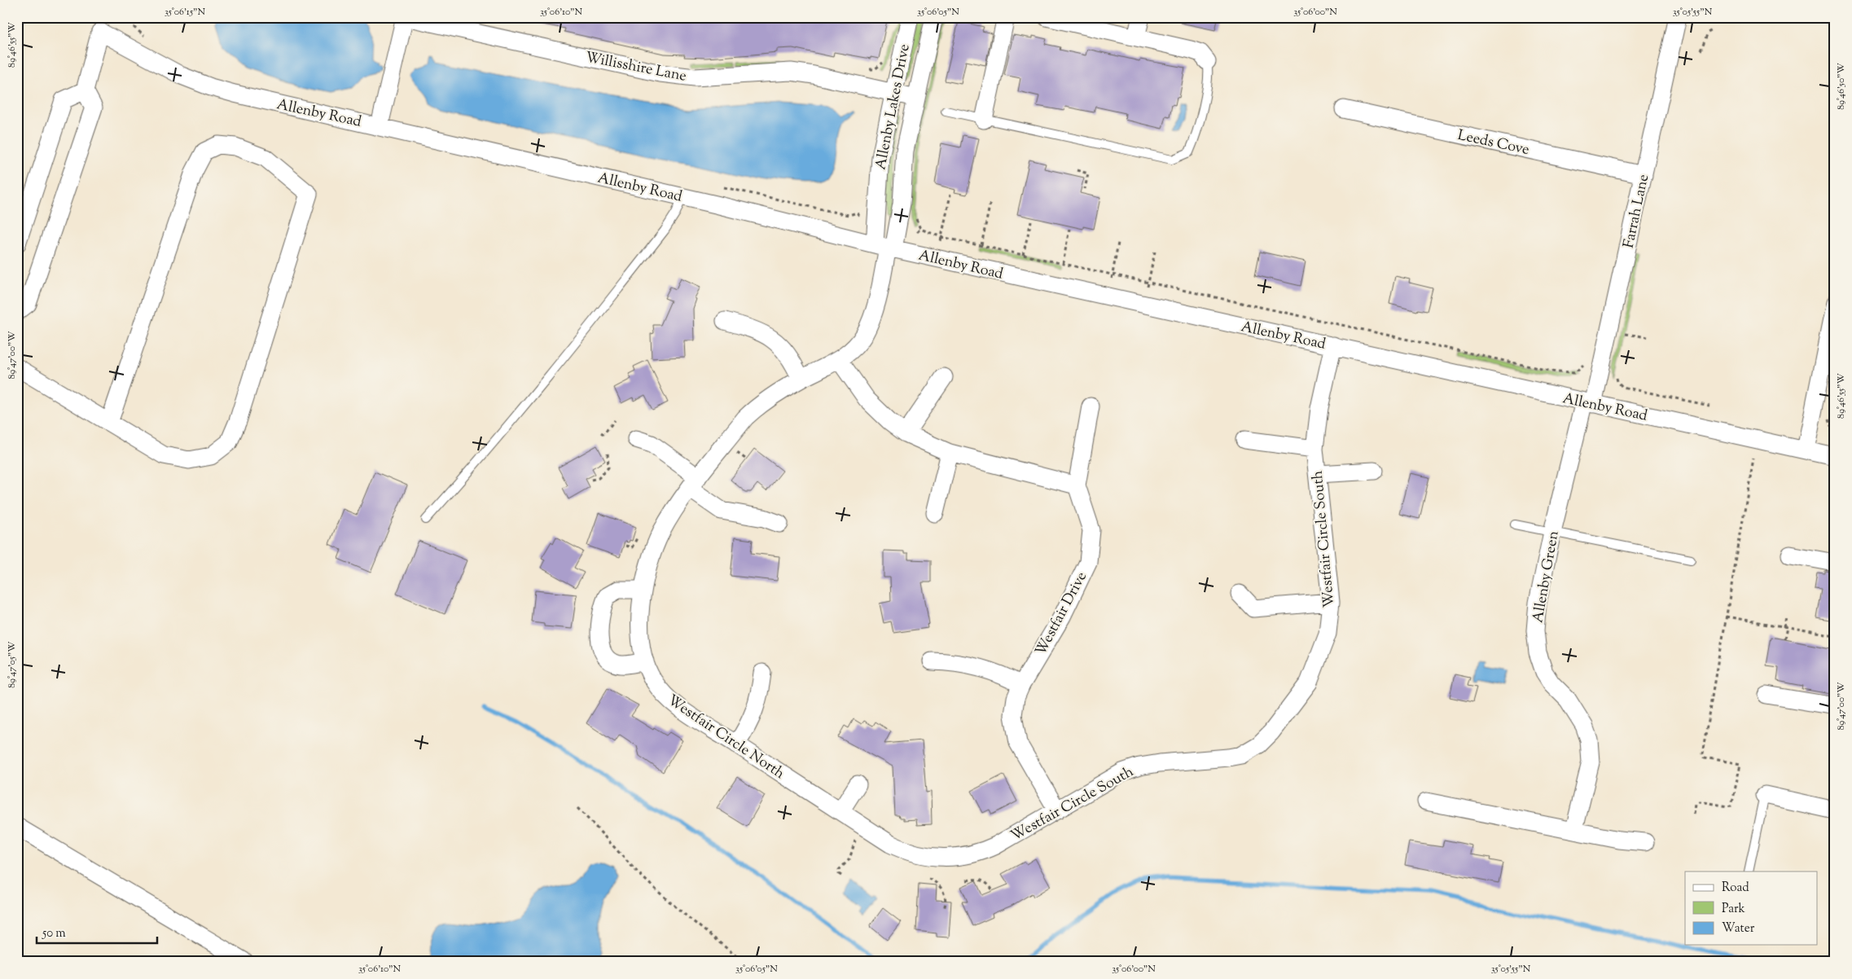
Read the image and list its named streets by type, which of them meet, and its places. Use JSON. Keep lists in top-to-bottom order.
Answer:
{
  "streets": {
    "street": [
      "Willisshire Lane",
      "Allenby Lakes Drive",
      "Allenby Road",
      "Leeds Cove",
      "Farrah Lane",
      "Westfair Circle South",
      "Allenby Green",
      "Westfair Drive",
      "Westfair Circle North"
    ]
  },
  "crossings": [
    ["Willisshire Lane", "Allenby Lakes Drive"],
    ["Allenby Lakes Drive", "Allenby Road"],
    ["Allenby Lakes Drive", "Westfair Circle North"],
    ["Allenby Road", "Farrah Lane"],
    ["Allenby Road", "Westfair Circle South"],
    ["Allenby Road", "Allenby Green"],
    ["Allenby Road", "Westfair Circle North"],
    ["Leeds Cove", "Farrah Lane"],
    ["Farrah Lane", "Allenby Green"],
    ["Westfair Circle South", "Westfair Drive"],
    ["Westfair Circle South", "Westfair Circle North"]
  ],
  "legend": ["Road", "Park", "Water"],
  "scale_bar": "50 m",
  "coordinates": [
    "35°06'15\"N",
    "35°06'10\"N",
    "35°06'05\"N",
    "35°06'00\"N",
    "35°05'55\"N",
    "89°46'55\"W",
    "89°46'50\"W",
    "89°47'00\"W",
    "89°47'05\"W"
  ]
}
